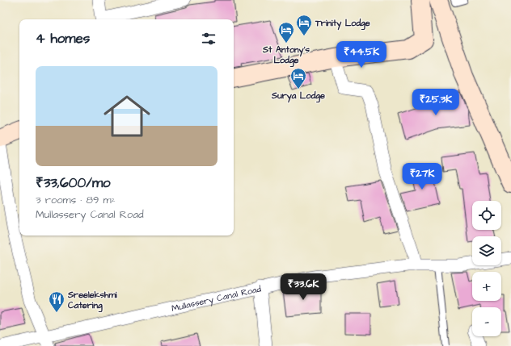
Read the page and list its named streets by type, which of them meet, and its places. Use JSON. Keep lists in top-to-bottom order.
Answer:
{
  "streets": {
    "street": ["Mullassery Canal Road"]
  },
  "places": {
    "hotel": ["Trinity Lodge", "St Antony's Lodge", "Surya Lodge"],
    "restaurant": ["Sreelekshmi Catering"]
  },
  "page": {
    "heading": "4 homes",
    "price": [
      "₹44.5K",
      "₹25.3K",
      "₹27K",
      "₹33.6K"
    ],
    "list": [
      {
        "name": "₹33,600/mo",
        "note": "3 rooms · 89 m² · Mullassery Canal Road"
      }
    ],
    "map_buttons": ["+", "−"]
  }
}
